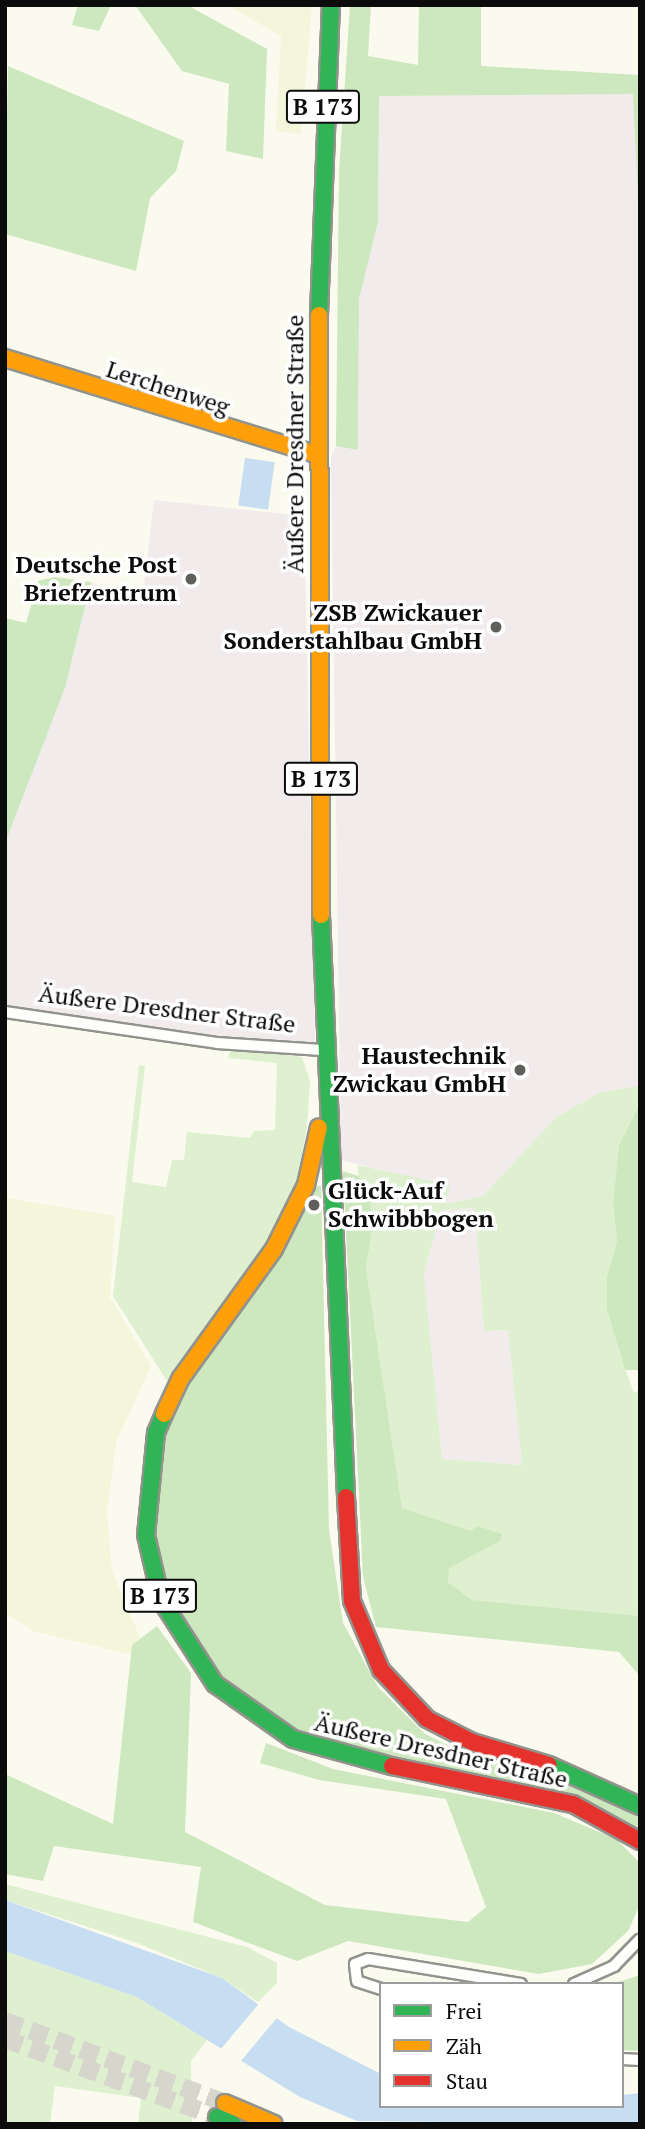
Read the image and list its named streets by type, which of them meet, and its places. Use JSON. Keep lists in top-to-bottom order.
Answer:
{
  "streets": {
    "main road": ["B 173", "Lerchenweg", "Äußere Dresdner Straße"]
  },
  "crossings": [
    ["Lerchenweg", "Äußere Dresdner Straße"]
  ],
  "places": [
    "Deutsche Post Briefzentrum",
    "ZSB Zwickauer Sonderstahlbau GmbH",
    "Haustechnik Zwickau GmbH",
    "Glück-Auf Schwibbbogen"
  ],
  "legend": ["Frei", "Zäh", "Stau"]
}
